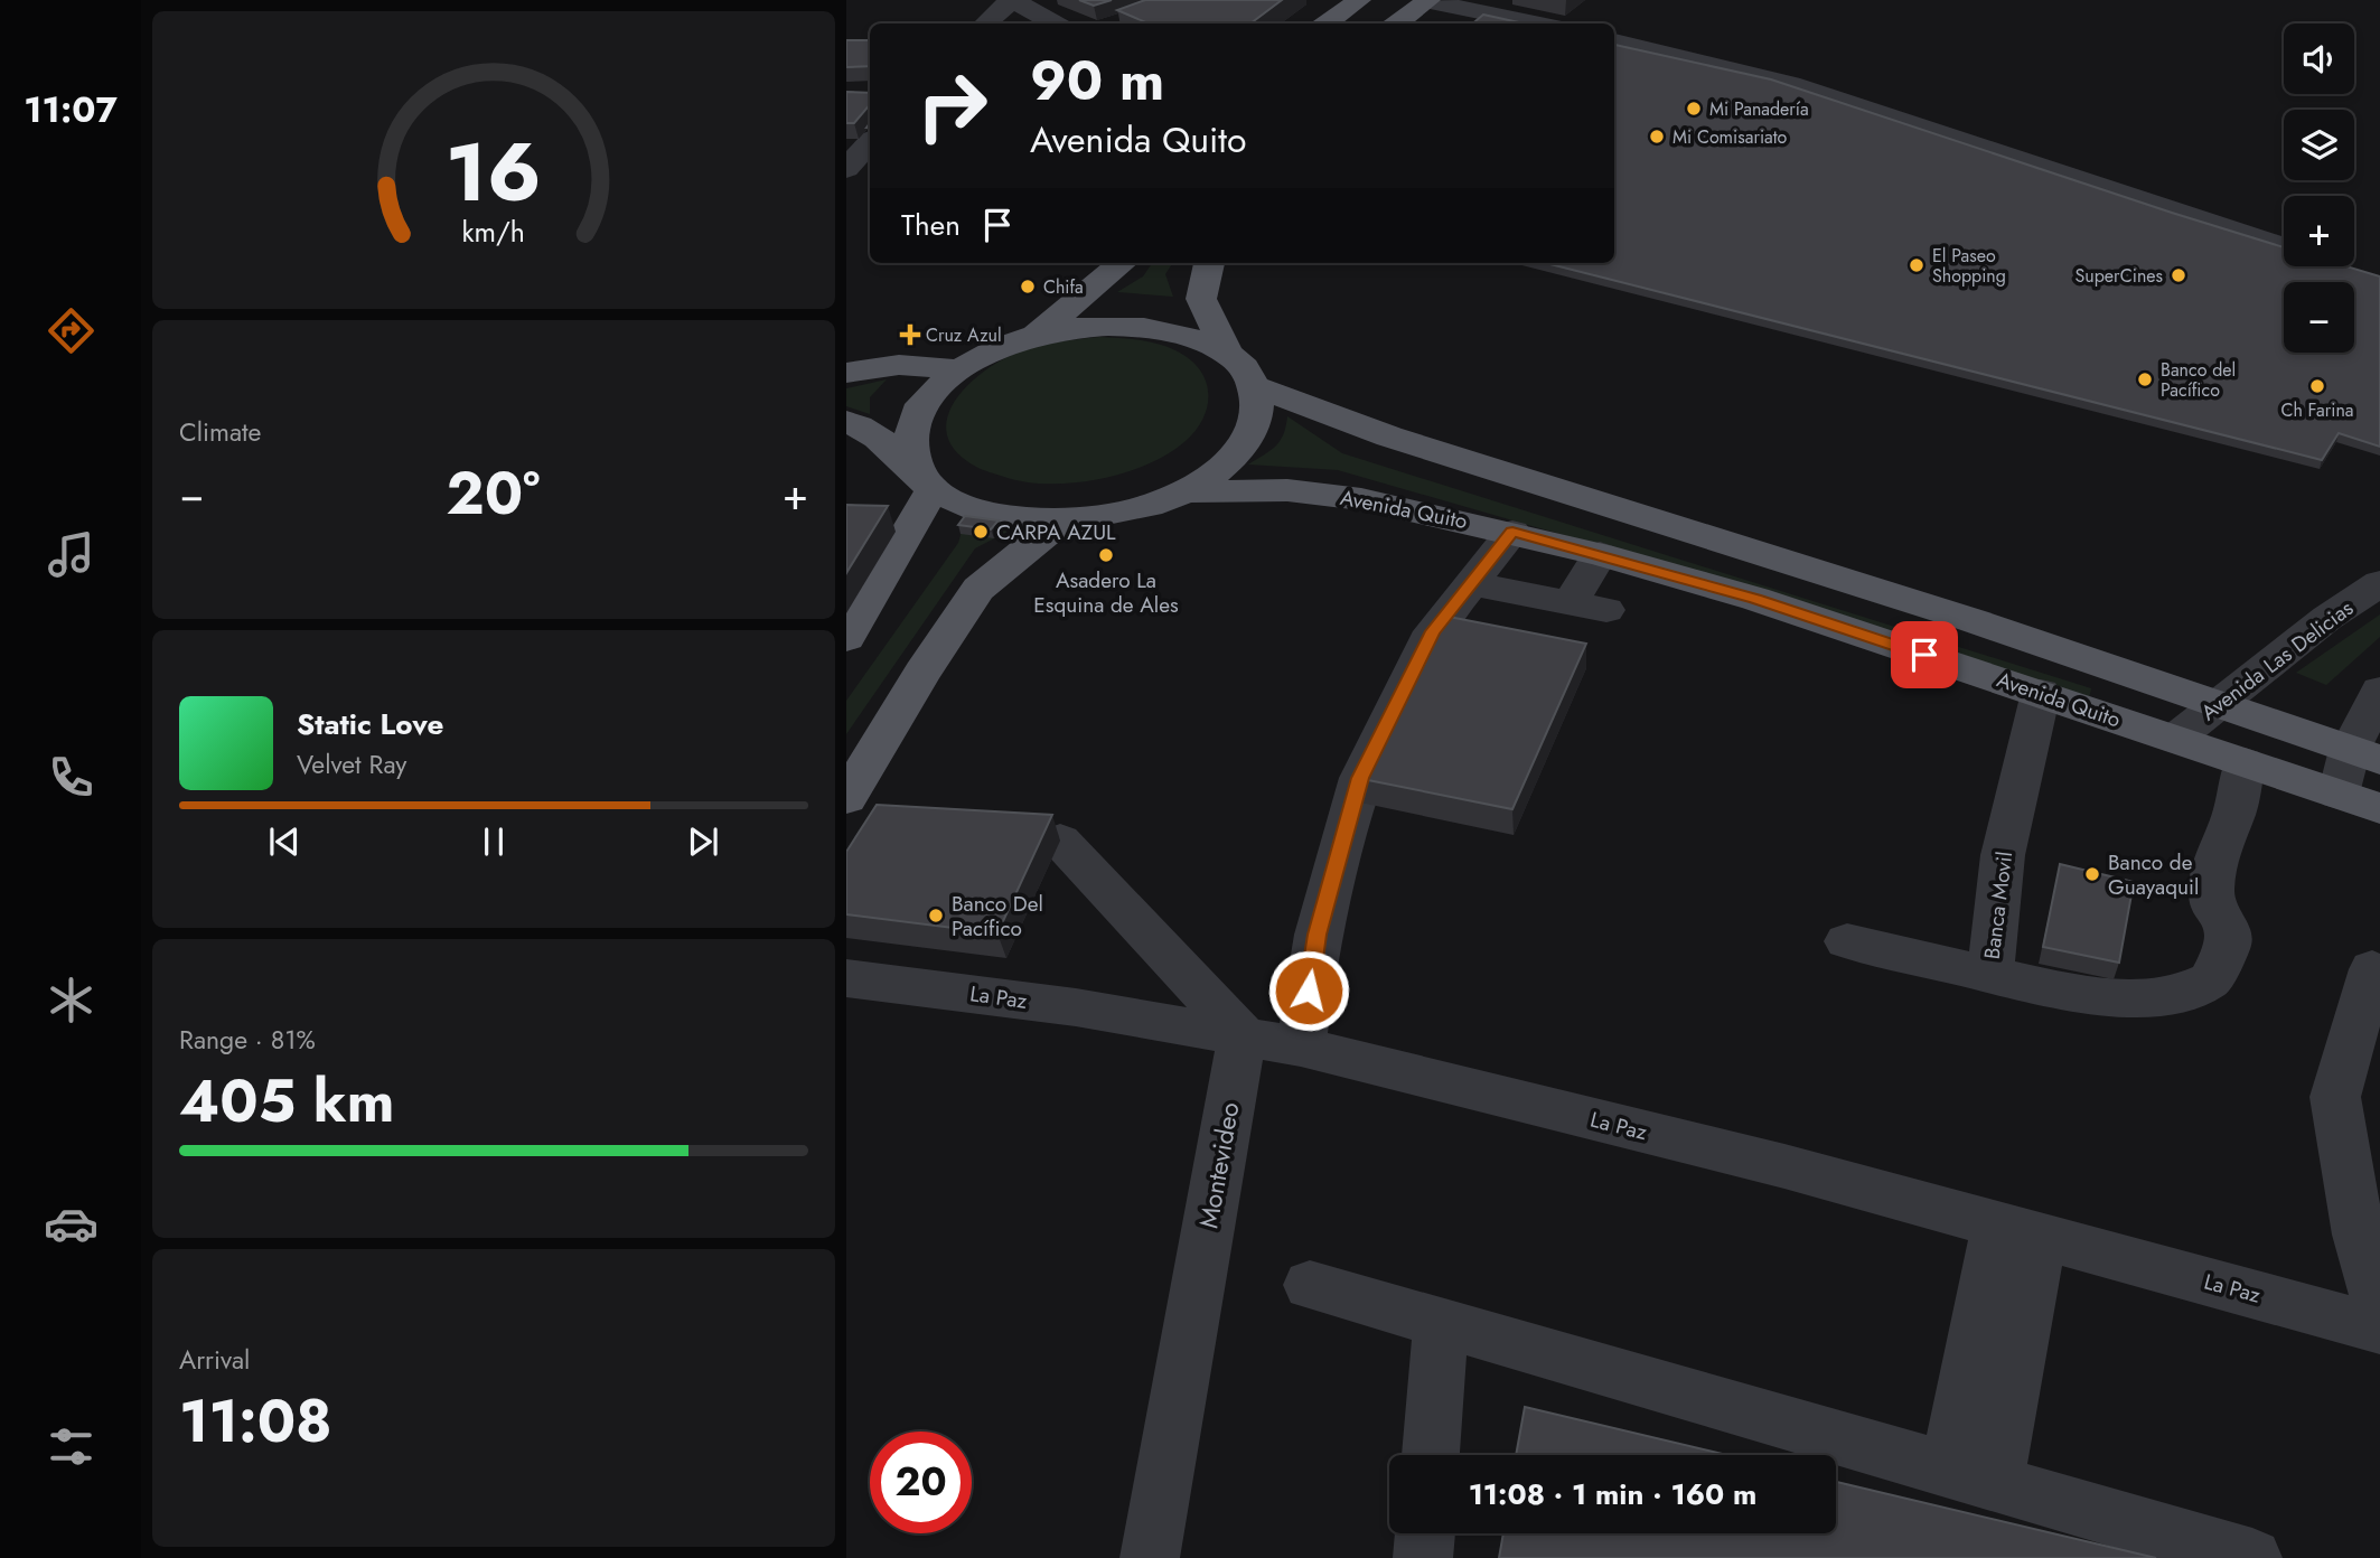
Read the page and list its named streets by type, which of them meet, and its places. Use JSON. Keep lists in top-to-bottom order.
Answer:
{
  "streets": {
    "main road": ["Avenida Quito"],
    "street": [
      "Avenida Las Delicias",
      "Banca Movil",
      "La Paz",
      "Montevideo"
    ]
  },
  "crossings": [
    ["Avenida Quito", "Avenida Las Delicias"],
    ["Avenida Quito", "Banca Movil"],
    ["La Paz", "Montevideo"]
  ],
  "places": {
    "other": [
      "Mi Panadería",
      "Mi Comisariato",
      "El Paseo Shopping",
      "SuperCines",
      "Chifa",
      "Banco del Pacífico",
      "Ch Farina",
      "CARPA AZUL",
      "Asadero La Esquina de Ales",
      "Banco de Guayaquil",
      "Banco Del Pacífico"
    ],
    "health": ["Cruz Azul"]
  },
  "page": {
    "tabs": "11:07",
    "map_buttons": ["+", "−"],
    "turn": ["90 m", "Avenida Quito"],
    "then": "Then",
    "tile": [
      "Climate",
      ["Range · 81%", "405 km"],
      ["Arrival", "11:08"]
    ],
    "heat": ["−", "20°", "+"],
    "song": ["Static Love", "Velvet Ray"],
    "limit": "20",
    "trip": "11:08 · 1 min · 160 m",
    "gauge": ["16", "km/h"]
  }
}
